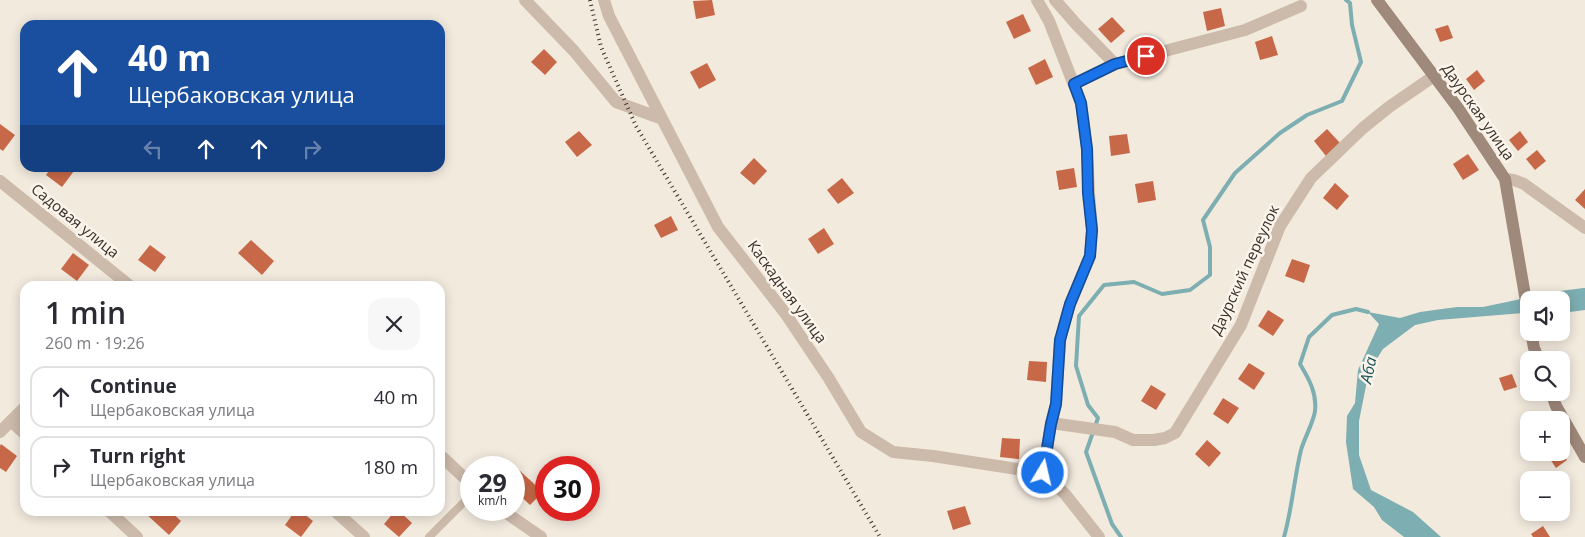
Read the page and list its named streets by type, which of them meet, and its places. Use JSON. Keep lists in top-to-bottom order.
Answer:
{
  "streets": {
    "street": [
      "Даурская улица",
      "Садовая улица",
      "Даурский переулок",
      "Каскадная улица"
    ]
  },
  "crossings": [
    ["Даурская улица", "Даурский переулок"]
  ],
  "water": ["Аба"],
  "page": {
    "turn": ["40 m", "Щербаковская улица"],
    "heading": ["1 min", "260 m · 19:26"],
    "map_buttons": ["+", "−"],
    "list": [
      {
        "name": "Continue",
        "note": "Щербаковская улица",
        "value": "40 m"
      },
      {
        "name": "Turn right",
        "note": "Щербаковская улица",
        "value": "180 m"
      }
    ],
    "speed": "29 km/h",
    "limit": "30"
  }
}
